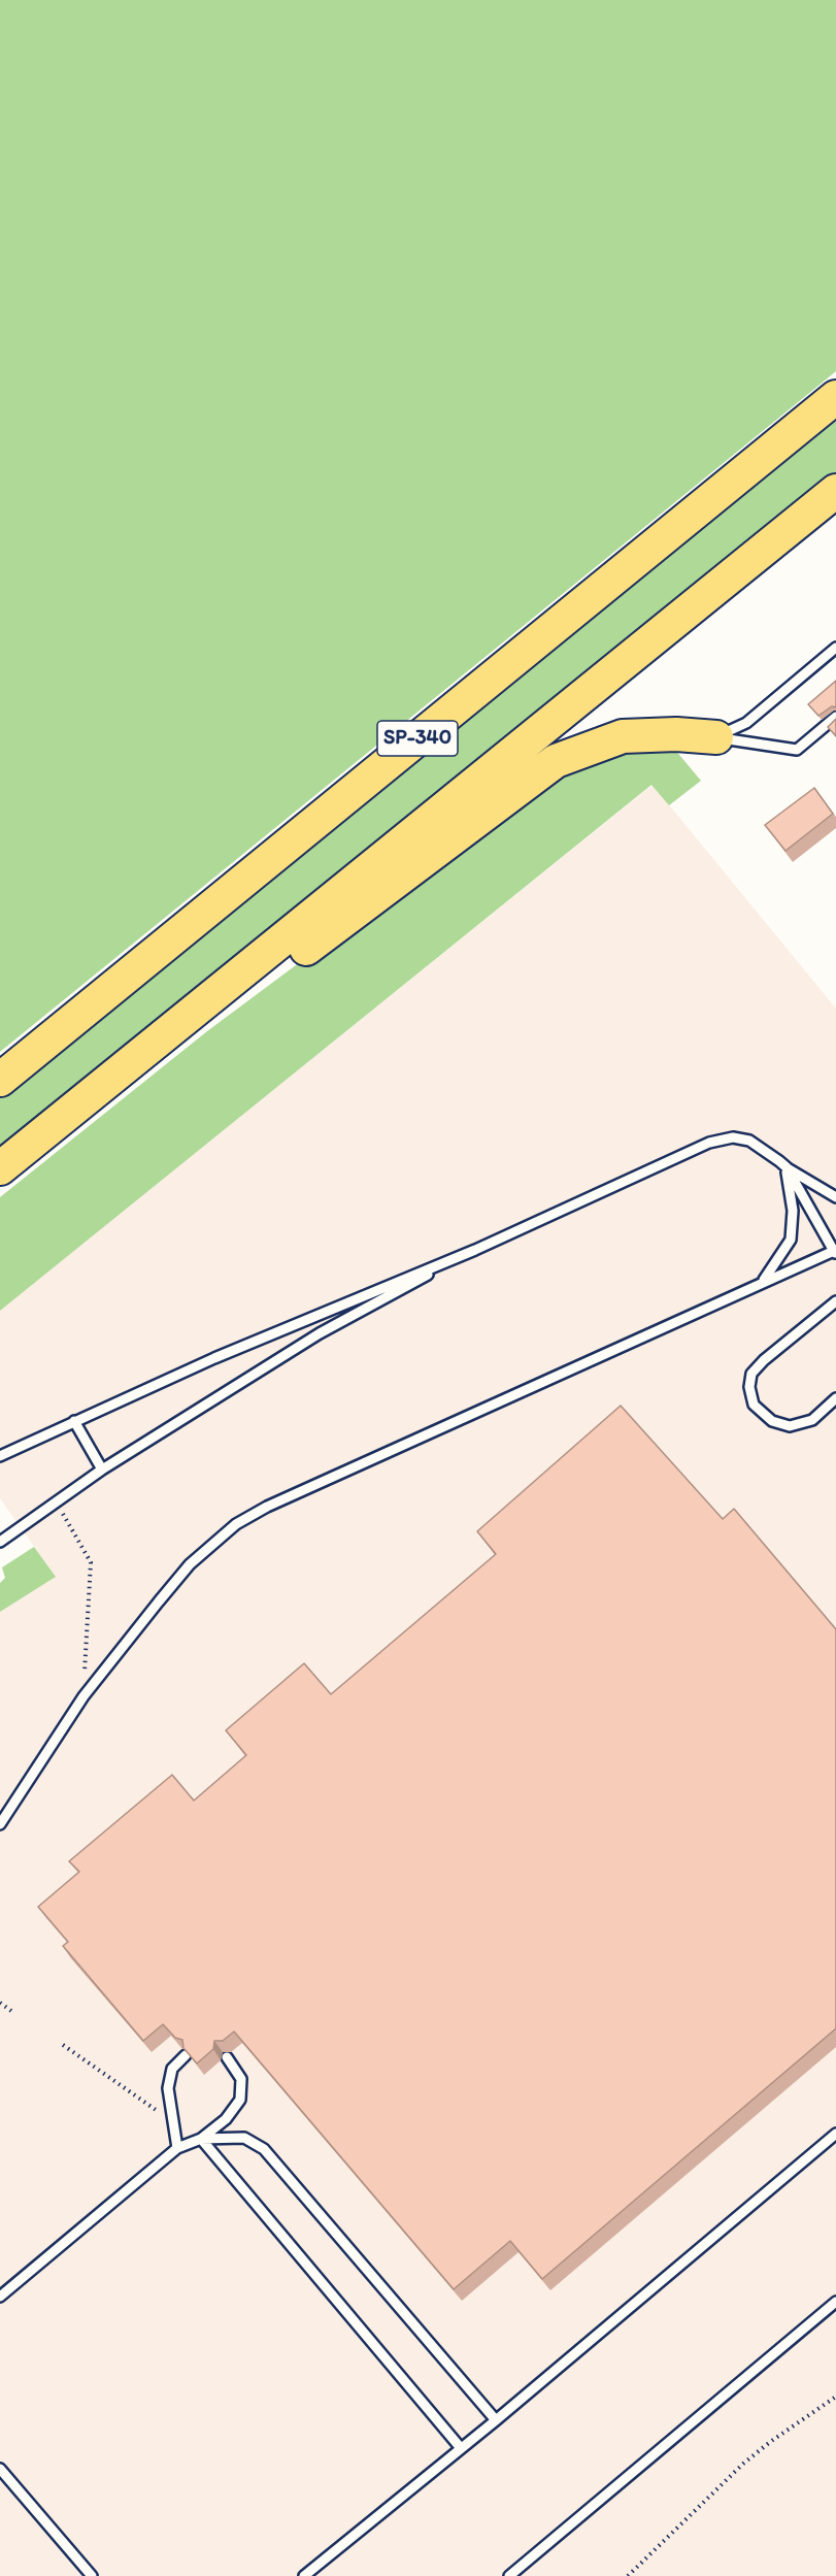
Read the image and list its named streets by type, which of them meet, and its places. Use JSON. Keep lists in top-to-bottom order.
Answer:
{
  "streets": {
    "highway": ["SP-340"]
  }
}
